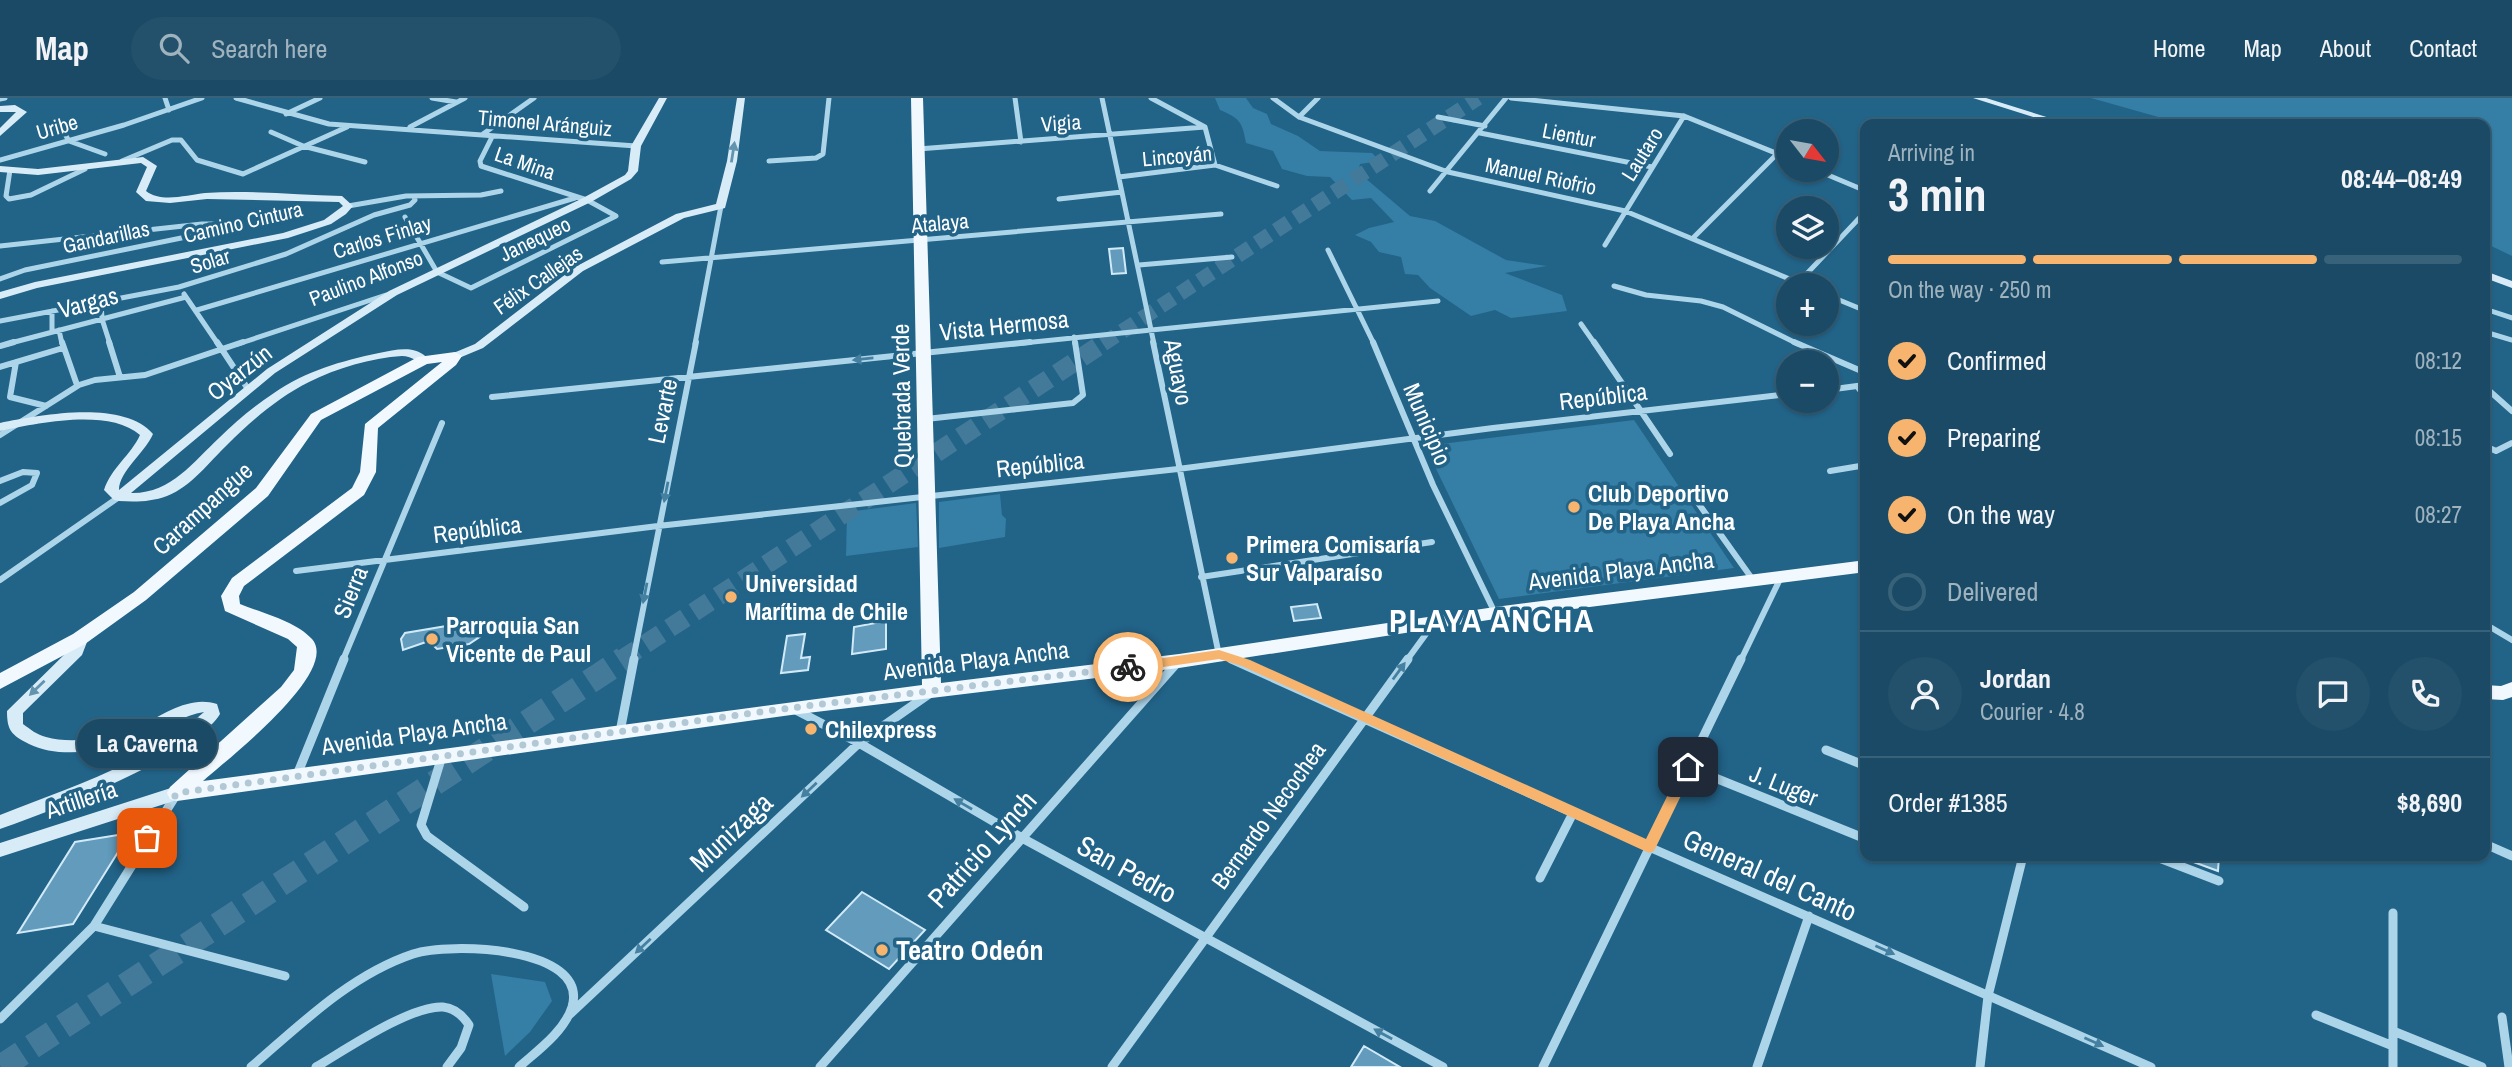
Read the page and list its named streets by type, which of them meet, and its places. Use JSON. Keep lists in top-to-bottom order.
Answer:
{
  "streets": {
    "main road": [
      "Camino Cintura",
      "Paulino Alfonso",
      "Félix Callejas",
      "Oyarzún",
      "Quebrada Verde",
      "Levarte",
      "Carampangue",
      "Avenida Playa Ancha",
      "Artillería"
    ],
    "street": [
      "Timonel Aránguiz",
      "Vigia",
      "Uribe",
      "Lientur",
      "Lautaro",
      "Lincoyán",
      "La Mina",
      "Manuel Riofrio",
      "Atalaya",
      "Gandarillas",
      "Carlos Finlay",
      "Janequeo",
      "Solar",
      "Vargas",
      "Vista Hermosa",
      "Aguayo",
      "República",
      "Municipio",
      "Sierra",
      "J. Luger",
      "Bernardo Necochea",
      "Munizaga",
      "Patricio Lynch",
      "San Pedro",
      "General del Canto"
    ]
  },
  "crossings": [
    ["Timonel Aránguiz", "La Mina"],
    ["Timonel Aránguiz", "Paulino Alfonso"],
    ["Vigia", "Aguayo"],
    ["Vigia", "Quebrada Verde"],
    ["Lientur", "Lautaro"],
    ["Lautaro", "Manuel Riofrio"],
    ["Lincoyán", "Aguayo"],
    ["La Mina", "Carlos Finlay"],
    ["La Mina", "Janequeo"],
    ["La Mina", "Paulino Alfonso"],
    ["Atalaya", "Aguayo"],
    ["Atalaya", "Quebrada Verde"],
    ["Atalaya", "Levarte"],
    ["Carlos Finlay", "Janequeo"],
    ["Carlos Finlay", "Paulino Alfonso"],
    ["Janequeo", "Paulino Alfonso"],
    ["Paulino Alfonso", "Oyarzún"],
    ["Félix Callejas", "Levarte"],
    ["Vista Hermosa", "Aguayo"],
    ["Vista Hermosa", "Quebrada Verde"],
    ["Vista Hermosa", "Levarte"],
    ["Vista Hermosa", "Municipio"],
    ["Aguayo", "República"],
    ["Aguayo", "Avenida Playa Ancha"],
    ["Aguayo", "General del Canto"],
    ["Quebrada Verde", "República"],
    ["Quebrada Verde", "Avenida Playa Ancha"],
    ["Quebrada Verde", "Munizaga"],
    ["República", "Levarte"],
    ["República", "Municipio"],
    ["República", "Sierra"],
    ["Levarte", "Avenida Playa Ancha"],
    ["Municipio", "Avenida Playa Ancha"],
    ["Avenida Playa Ancha", "Sierra"],
    ["Avenida Playa Ancha", "Artillería"],
    ["Avenida Playa Ancha", "Bernardo Necochea"],
    ["Avenida Playa Ancha", "Munizaga"],
    ["Avenida Playa Ancha", "Patricio Lynch"],
    ["Avenida Playa Ancha", "San Pedro"],
    ["Avenida Playa Ancha", "General del Canto"],
    ["Bernardo Necochea", "San Pedro"],
    ["Bernardo Necochea", "General del Canto"],
    ["Munizaga", "San Pedro"],
    ["Patricio Lynch", "San Pedro"]
  ],
  "one_way": ["Munizaga", "San Pedro", "General del Canto"],
  "districts": ["PLAYA ANCHA"],
  "places": [
    "Club Deportivo De Playa Ancha",
    "Primera Comisaría Sur Valparaíso",
    "Universidad Marítima de Chile",
    "Parroquia San Vicente de Paul",
    "Chilexpress",
    "La Caverna",
    "Teatro Odeón"
  ],
  "north": "bottom right",
  "page": {
    "header": "Map",
    "search": "Search here",
    "nav": [
      "Home",
      "Map",
      "About",
      "Contact"
    ],
    "map_buttons": ["+", "−"],
    "heading": ["3 min", "Arriving in", "08:44–08:49"],
    "panel": [
      "Jordan",
      "Courier · 4.8",
      "Order #1385",
      "$8,690"
    ],
    "bar": "On the way · 250 m",
    "list": [
      ["Confirmed", "08:12"],
      ["Preparing", "08:15"],
      ["On the way", "08:27"],
      "Delivered"
    ],
    "bubble": "La Caverna"
  }
}
